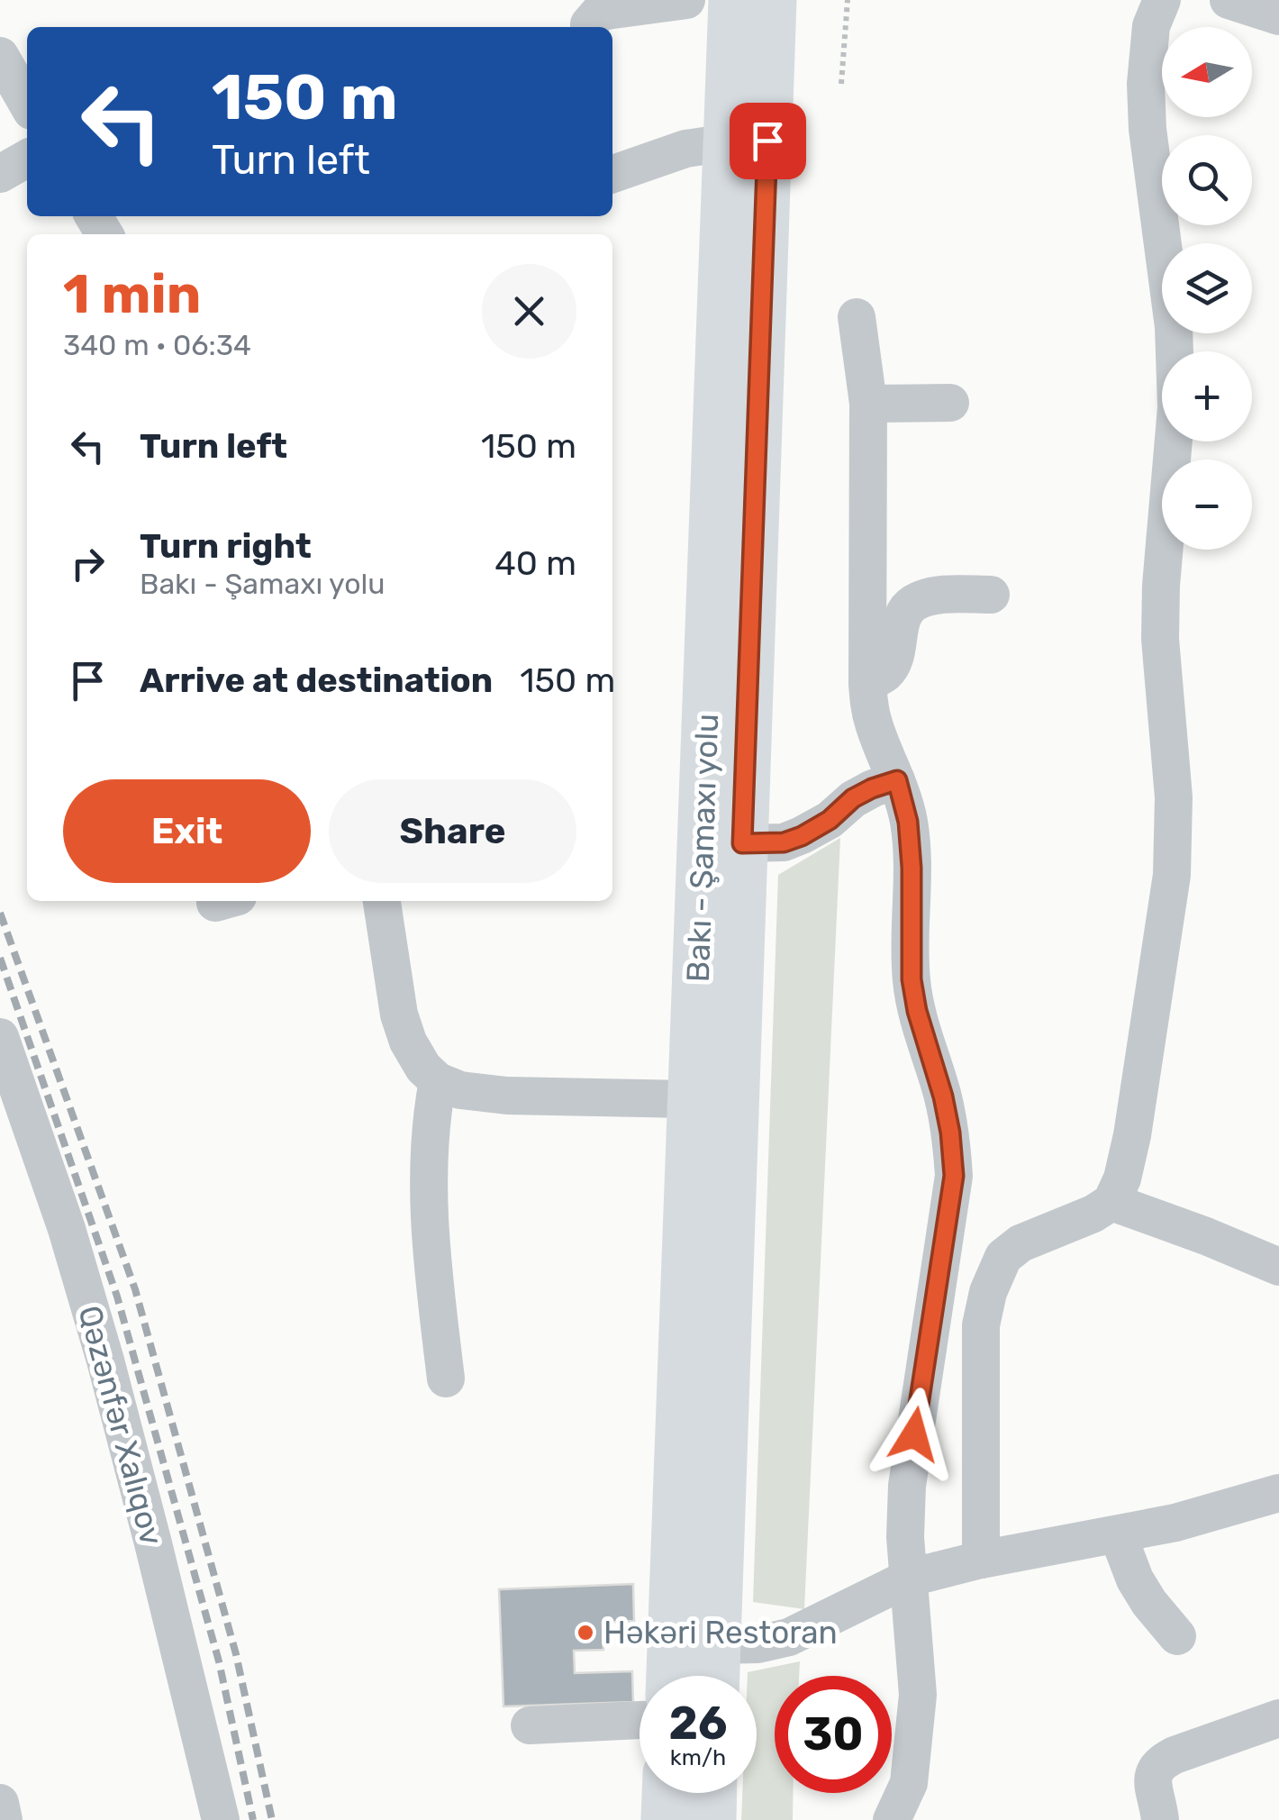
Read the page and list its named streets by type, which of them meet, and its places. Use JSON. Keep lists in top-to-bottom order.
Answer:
{
  "streets": {
    "highway": ["Bakı - Şamaxı yolu"],
    "street": ["Qəzənfər Xalıqov"]
  },
  "places": ["Həkəri Restoran"],
  "north": "left",
  "page": {
    "map_buttons": ["+", "−"],
    "turn": ["150 m", "Turn left"],
    "heading": ["1 min", "340 m · 06:34"],
    "list": [
      {
        "name": "Turn left",
        "value": "150 m"
      },
      {
        "name": "Turn right",
        "note": "Bakı - Şamaxı yolu",
        "value": "40 m"
      },
      {
        "name": "Arrive at destination",
        "value": "150 m"
      }
    ],
    "buttons": ["Exit", "Share"],
    "speed": "26 km/h",
    "limit": "30"
  }
}
